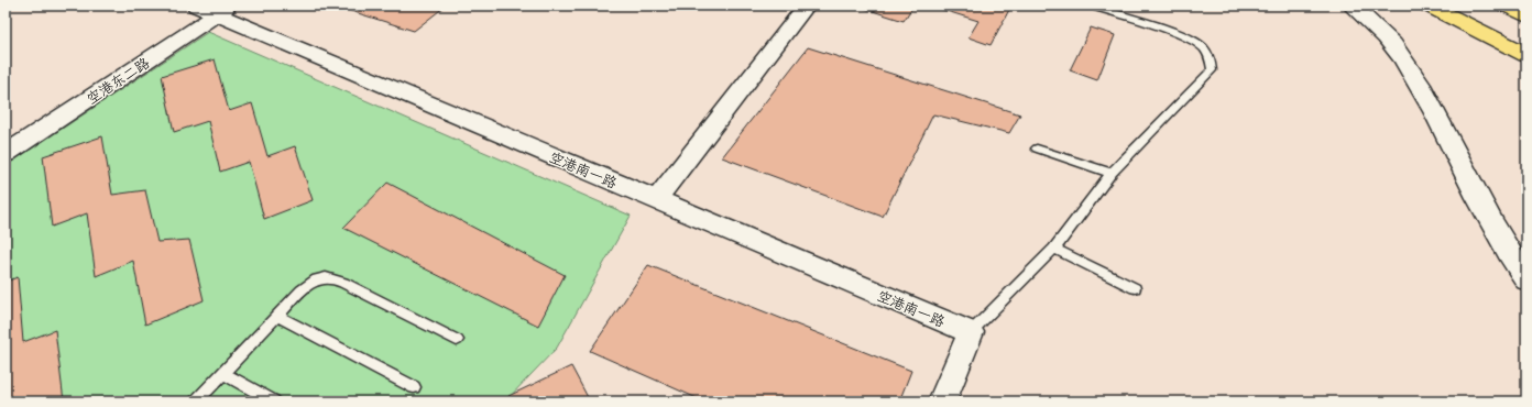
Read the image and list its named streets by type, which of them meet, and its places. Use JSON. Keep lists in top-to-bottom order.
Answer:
{
  "streets": {
    "street": ["空港东二路", "空港南一路"]
  },
  "crossings": [
    ["空港东二路", "空港南一路"]
  ]
}
